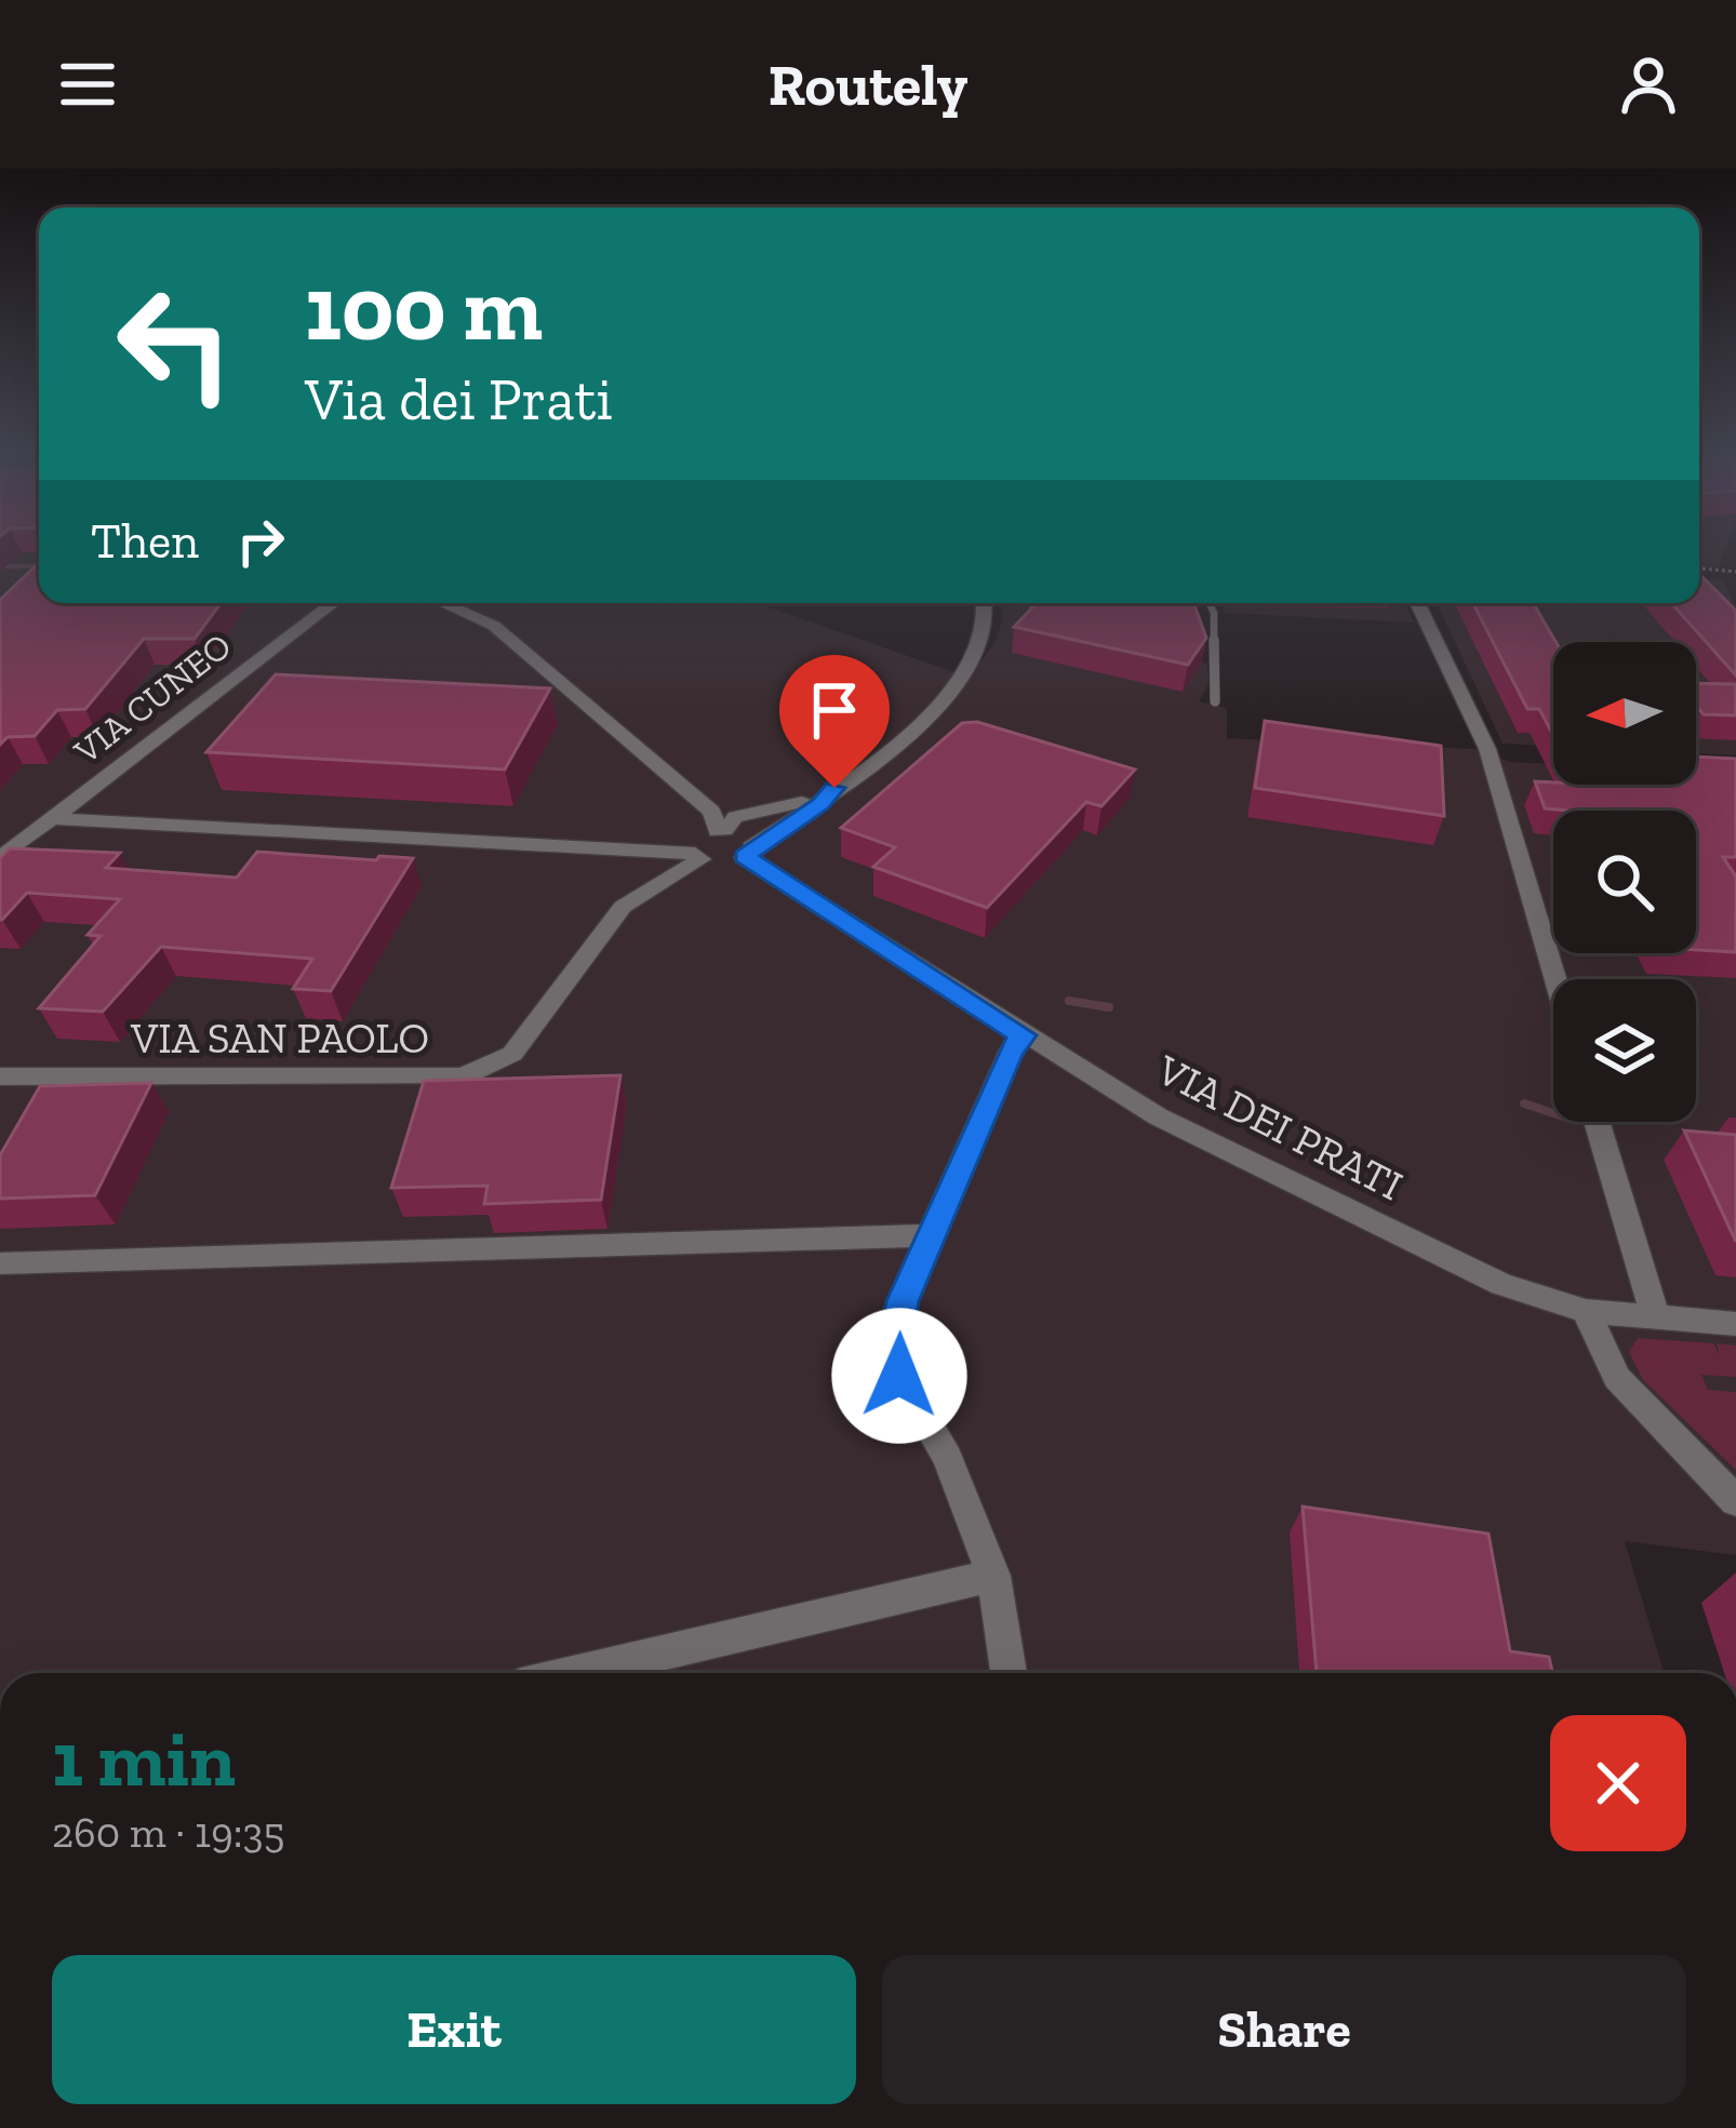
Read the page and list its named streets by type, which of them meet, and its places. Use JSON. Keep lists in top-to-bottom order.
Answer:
{
  "streets": {
    "street": ["VIA CUNEO", "VIA SAN PAOLO", "VIA DEI PRATI"]
  },
  "north": "left",
  "page": {
    "header": "Routely",
    "turn": ["100 m", "Via dei Prati"],
    "then": "Then",
    "heading": ["1 min", "260 m · 19:35"],
    "buttons": ["Exit", "Share"]
  }
}
